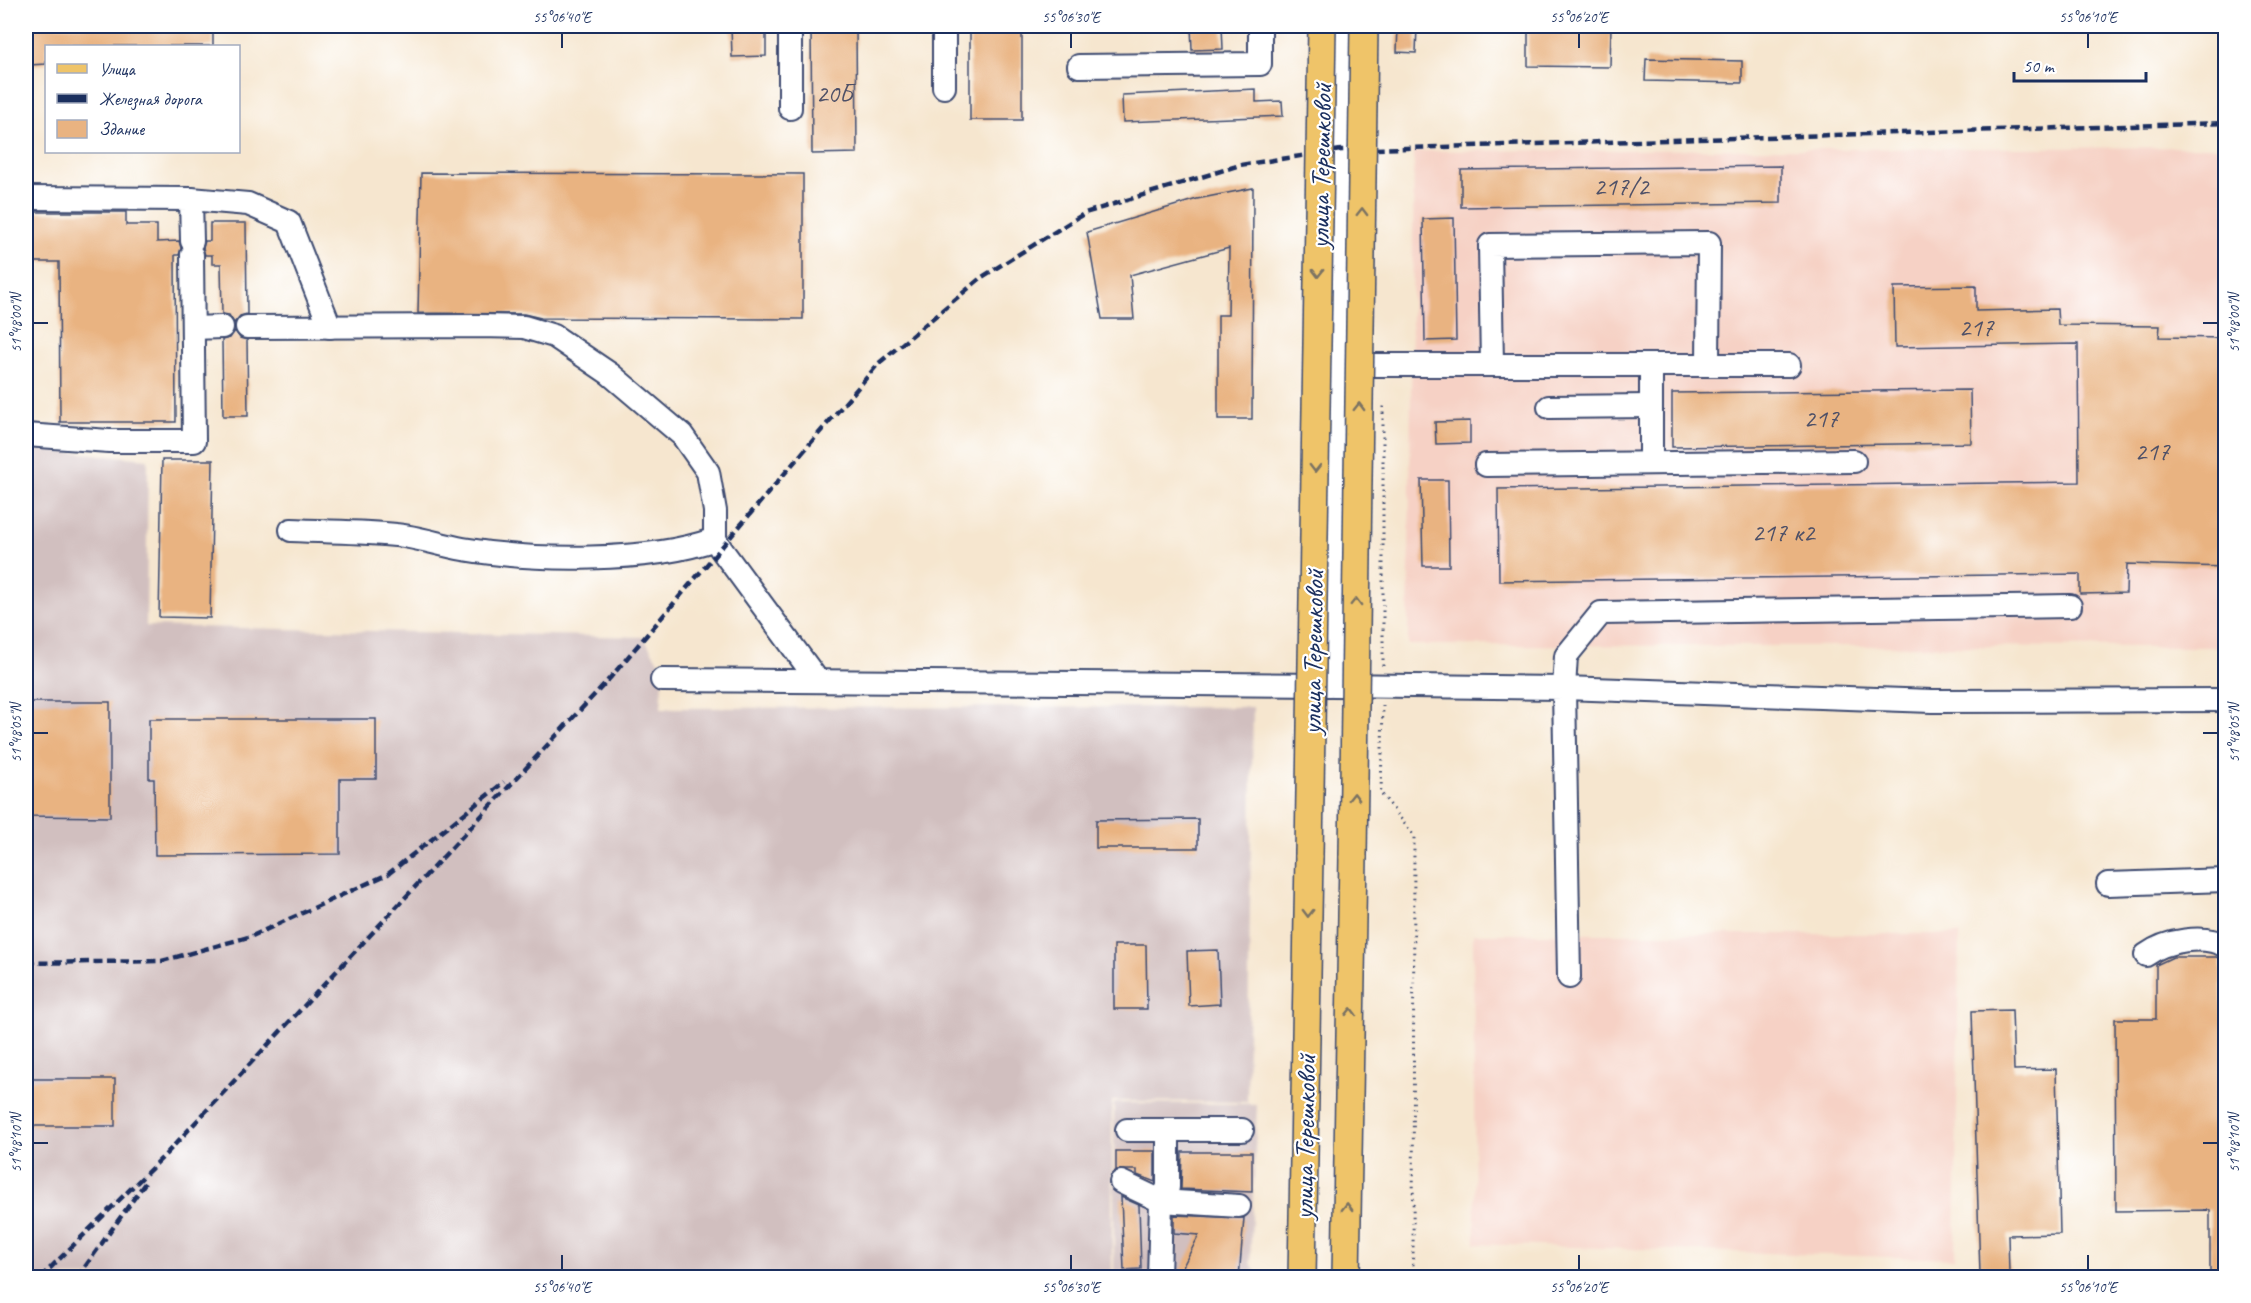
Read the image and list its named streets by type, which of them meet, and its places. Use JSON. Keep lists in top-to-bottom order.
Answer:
{
  "streets": {
    "main road": ["улица Терешковой"]
  },
  "house_numbers": [
    "20Б",
    "217/2",
    "217",
    "217",
    "217",
    "217 к2"
  ],
  "legend": ["Улица", "Железная дорога", "Здание"],
  "scale_bar": "50 m",
  "coordinates": [
    "55°06'40\"E",
    "55°06'30\"E",
    "55°06'20\"E",
    "55°06'10\"E",
    "51°48'00\"N",
    "51°48'05\"N",
    "51°48'10\"N"
  ]
}
